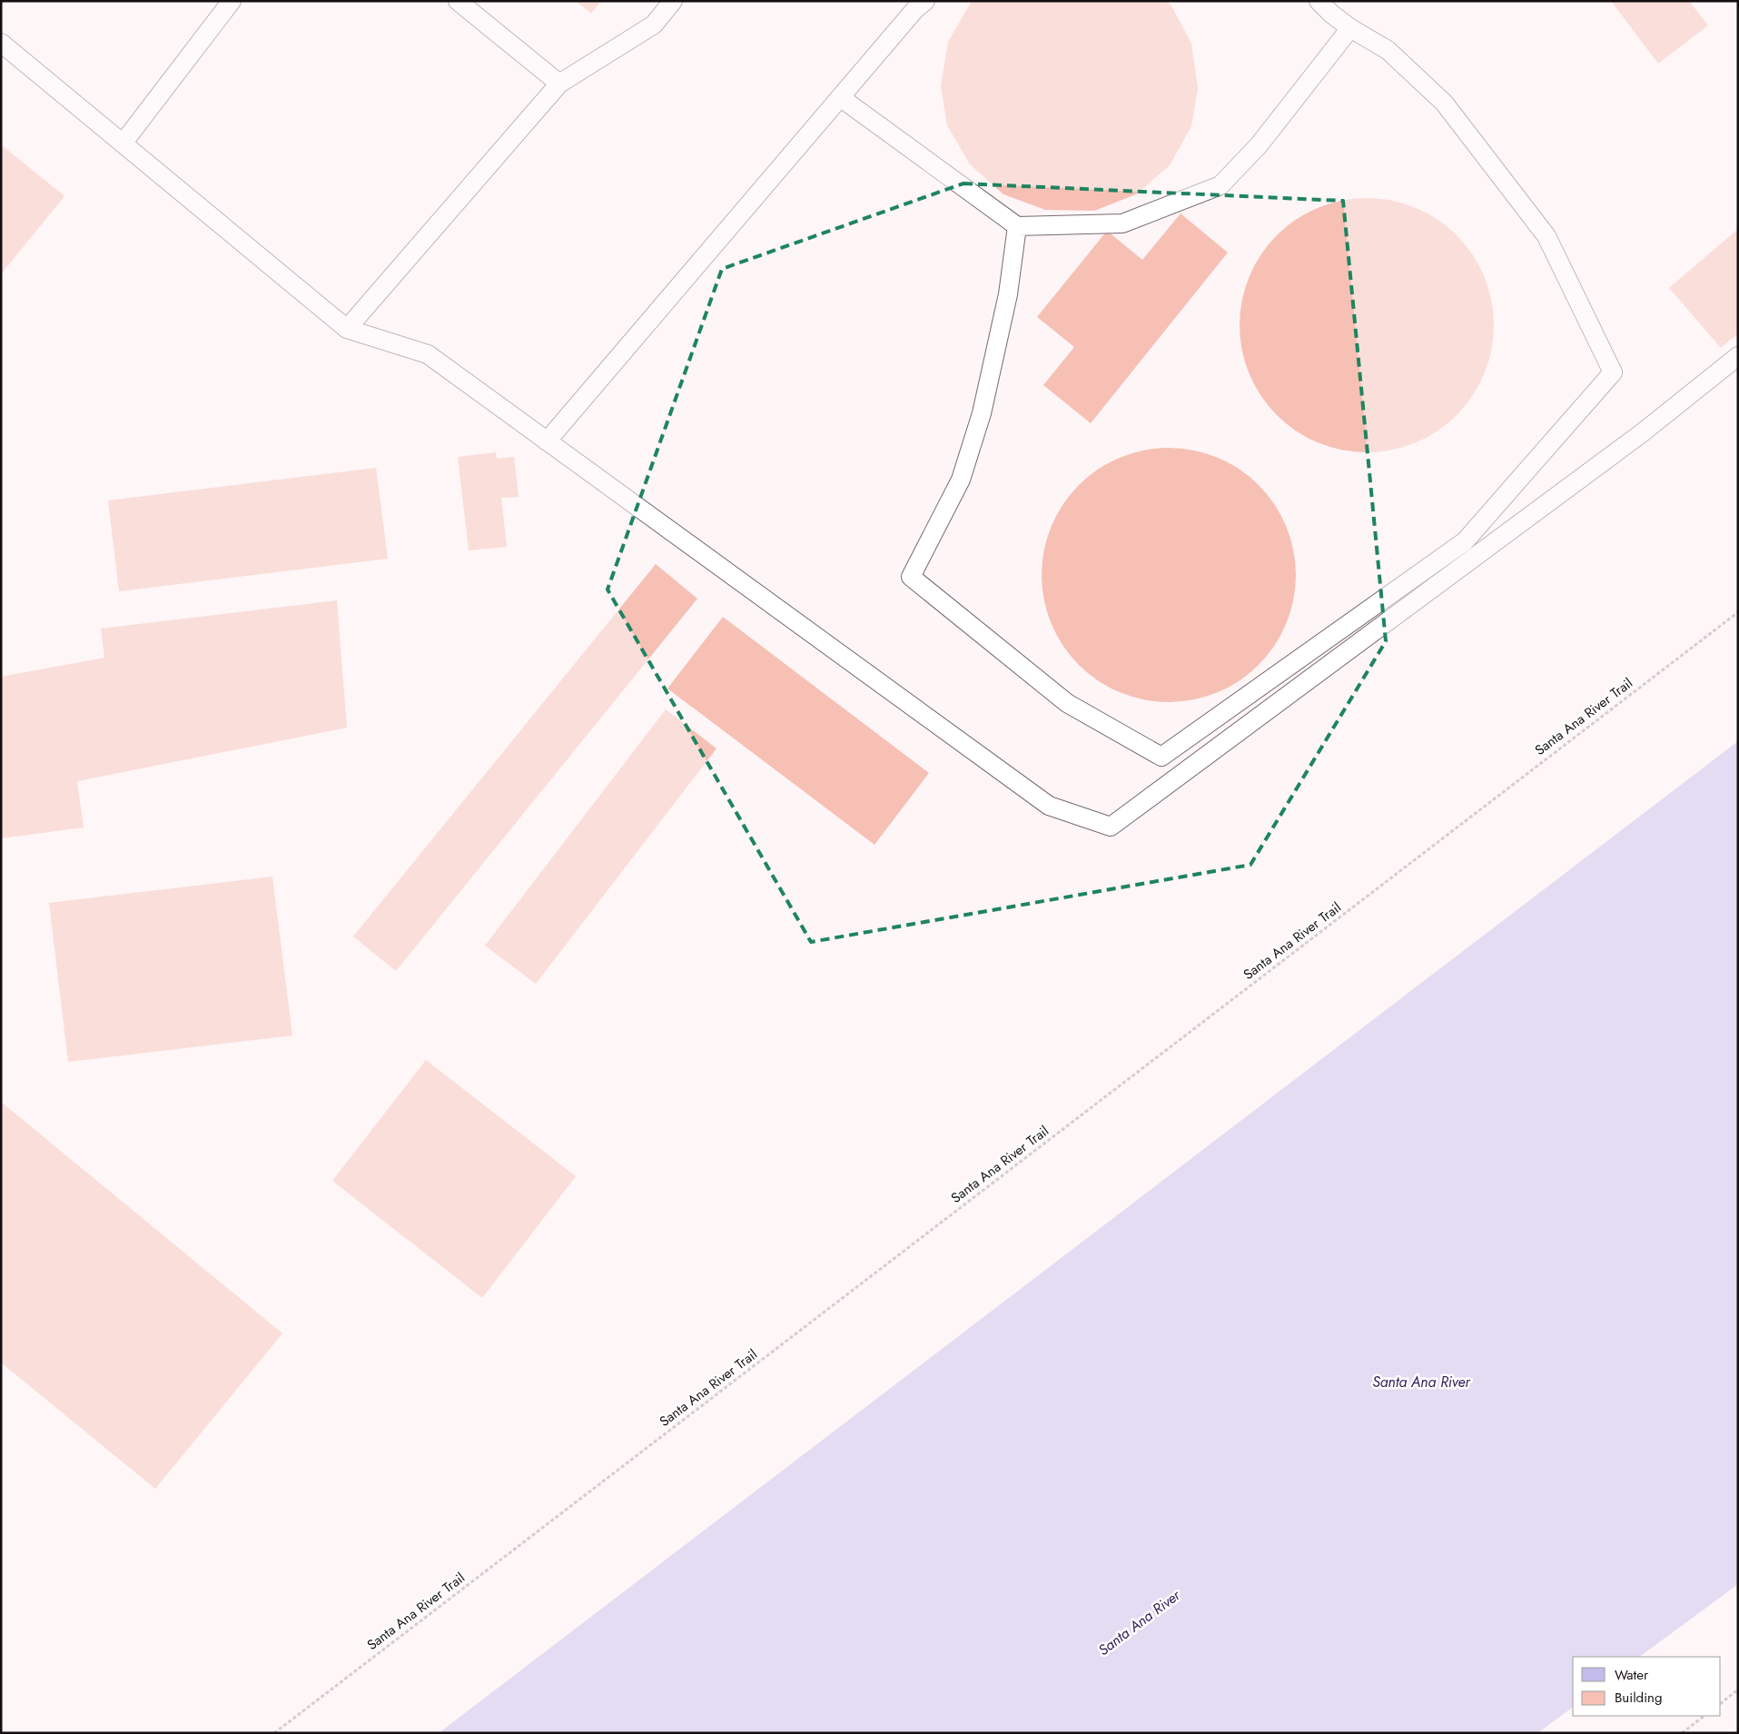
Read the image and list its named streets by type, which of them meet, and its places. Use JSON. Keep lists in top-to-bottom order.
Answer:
{
  "streets": {
    "path": ["Santa Ana River Trail"]
  },
  "water": ["Santa Ana River"],
  "legend": ["Water", "Building"]
}
